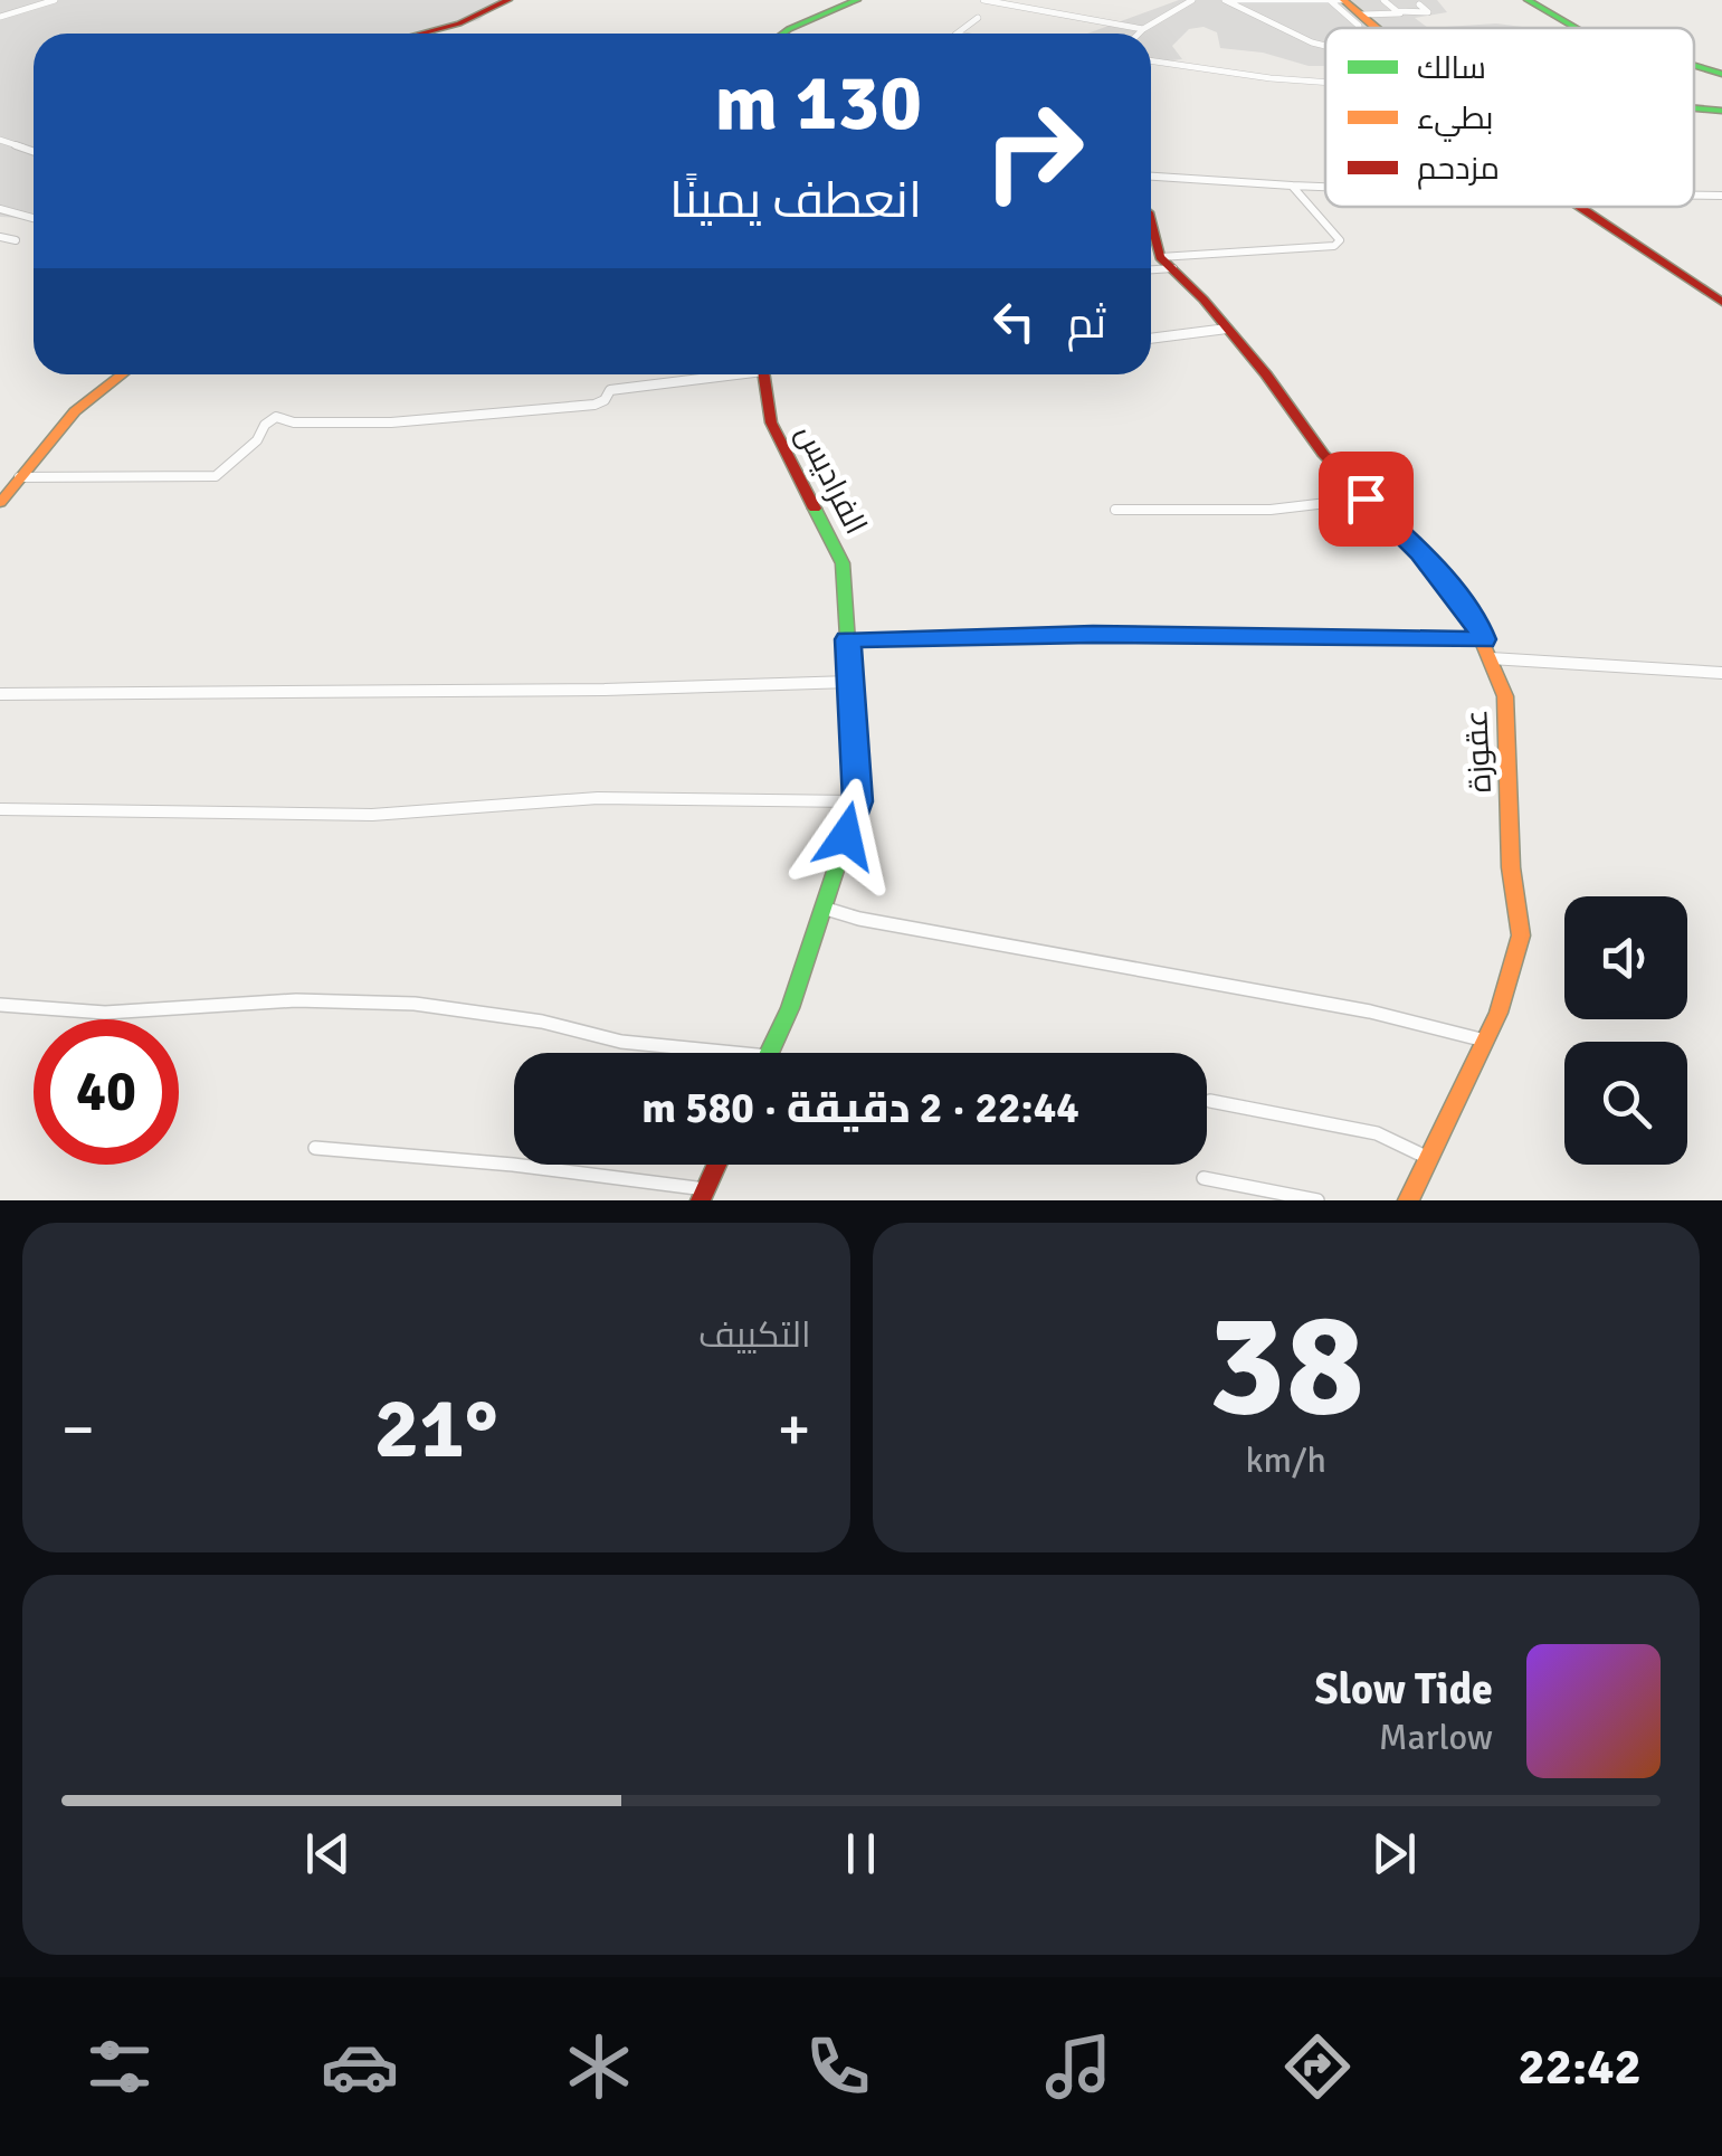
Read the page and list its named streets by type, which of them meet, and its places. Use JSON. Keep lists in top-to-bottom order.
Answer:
{
  "streets": {
    "street": ["الفراديس", "عقوزة"]
  },
  "legend": ["سالك", "بطيء", "مزدحم"],
  "page": {
    "turn": ["130 m", "انعطف يمينًا"],
    "then": "ثم",
    "limit": "40",
    "trip": "22:44 · 2 دقيقة · 580 m",
    "tile": [
      ["38", "km/h"],
      "التكييف"
    ],
    "heat": ["−", "21°", "+"],
    "song": ["Slow Tide", "Marlow"],
    "tabs": "22:42"
  }
}
